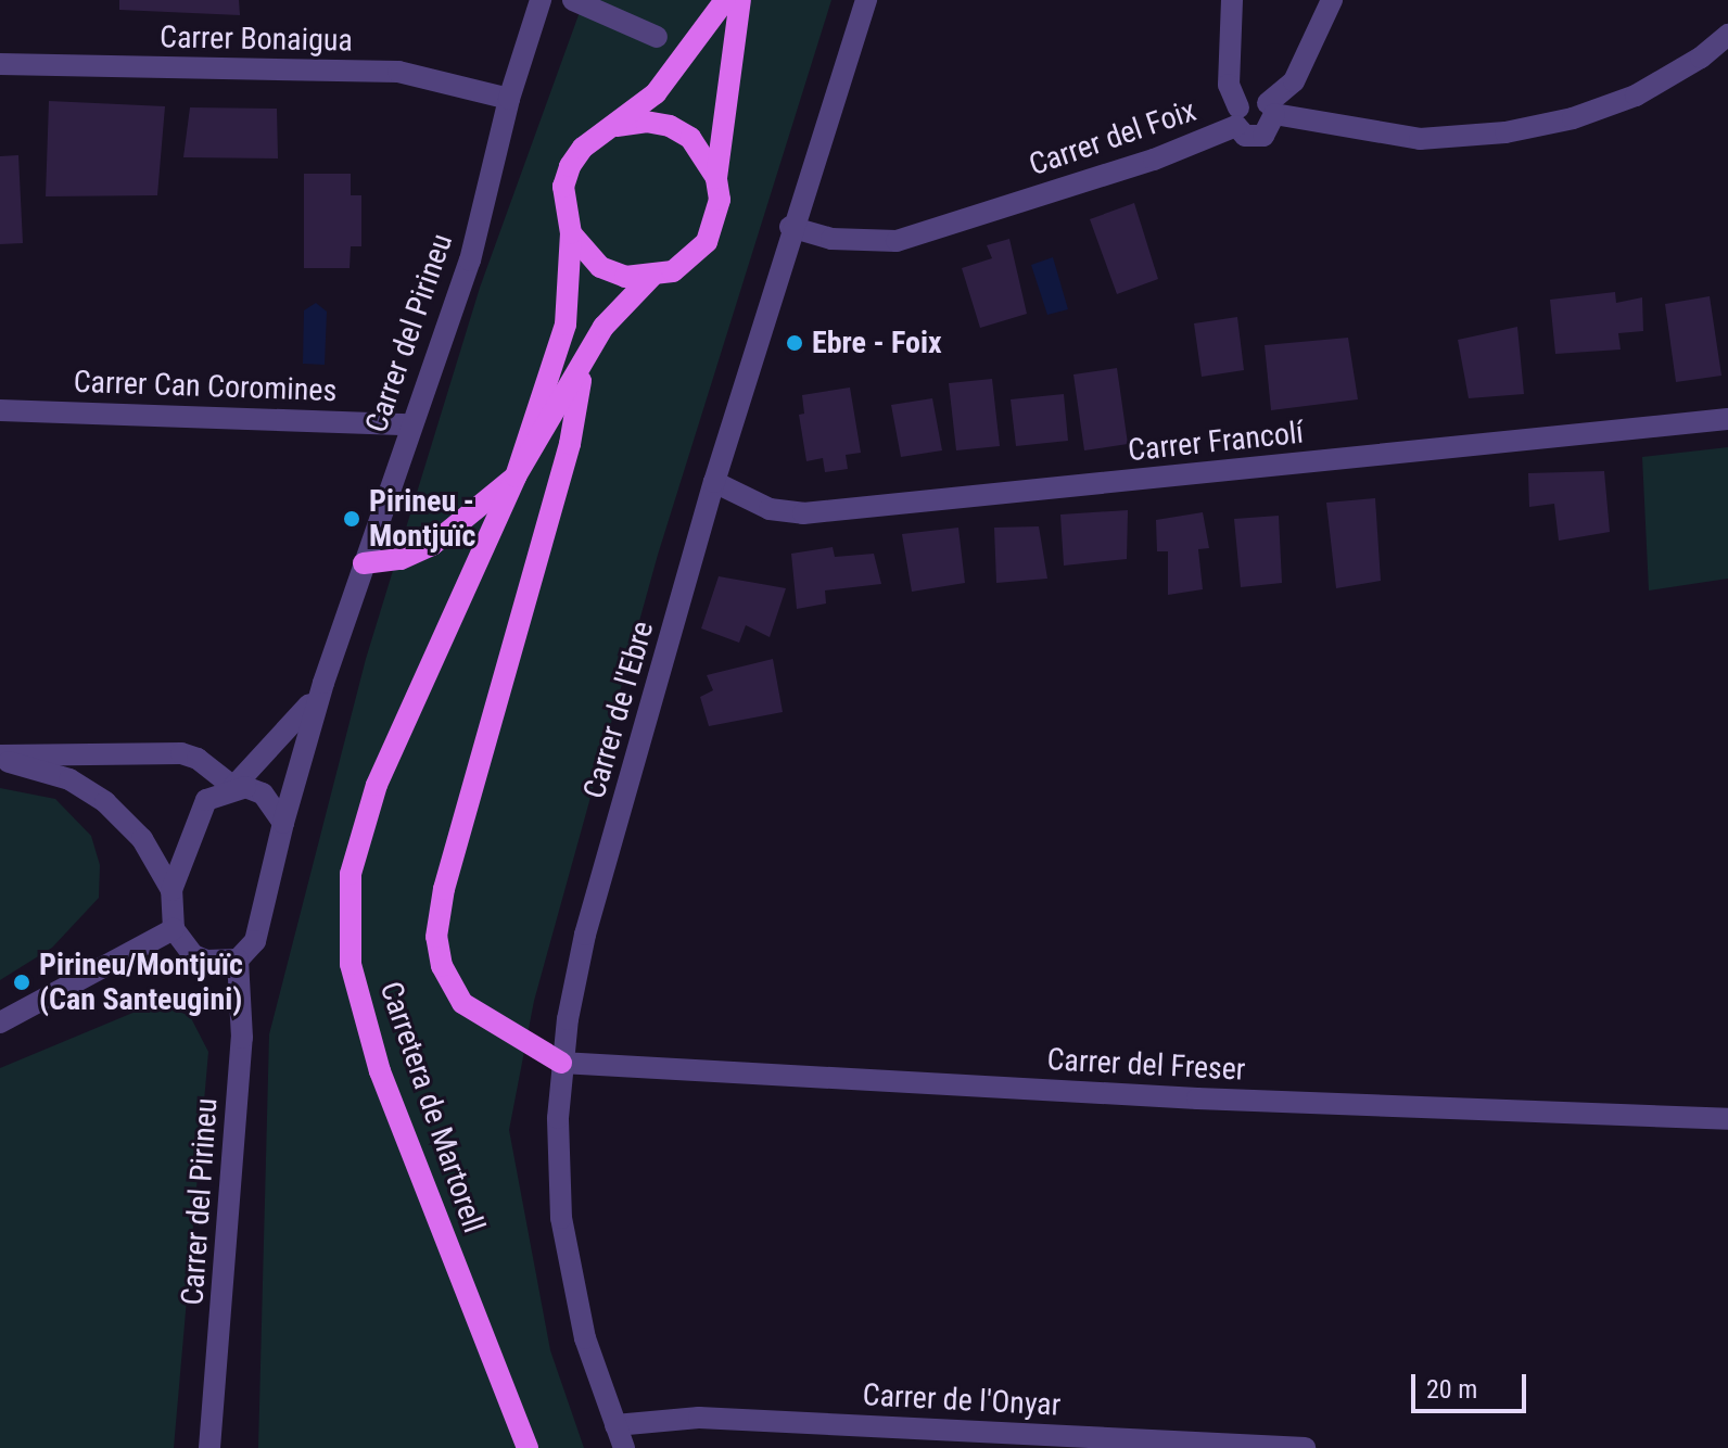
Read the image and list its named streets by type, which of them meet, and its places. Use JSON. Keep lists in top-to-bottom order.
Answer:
{
  "streets": {
    "main road": ["Carretera de Martorell"],
    "street": [
      "Carrer Bonaigua",
      "Carrer del Foix",
      "Carrer del Pirineu",
      "Carrer Can Coromines",
      "Carrer Francolí",
      "Carrer de l'Ebre",
      "Carrer del Freser",
      "Carrer de l'Onyar"
    ]
  },
  "crossings": [
    ["Carrer Bonaigua", "Carrer del Pirineu"],
    ["Carrer del Foix", "Carrer de l'Ebre"],
    ["Carrer del Pirineu", "Carrer Can Coromines"],
    ["Carrer Francolí", "Carrer de l'Ebre"],
    ["Carrer de l'Ebre", "Carrer del Freser"],
    ["Carrer de l'Ebre", "Carrer de l'Onyar"]
  ],
  "places": ["Ebre - Foix", "Pirineu - Montjuïc", "Pirineu/Montjuïc (Can Santeugini)"],
  "scale_bar": "20 m"
}
